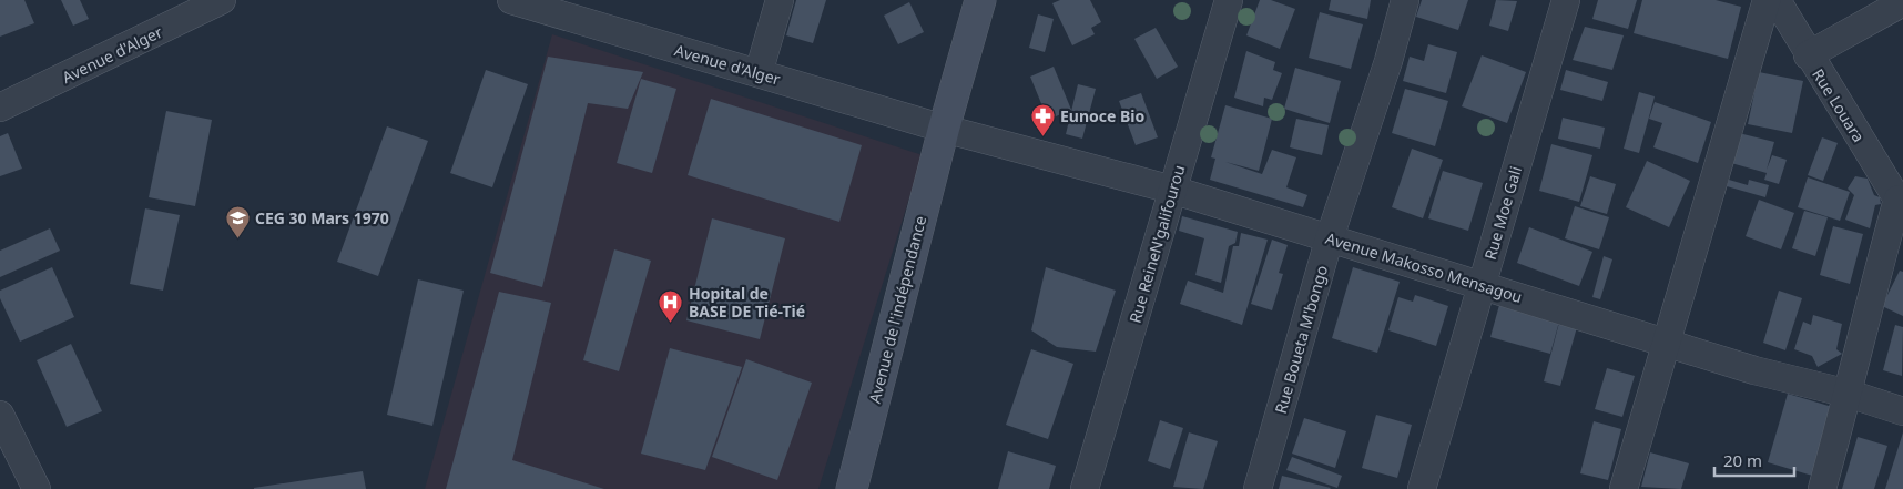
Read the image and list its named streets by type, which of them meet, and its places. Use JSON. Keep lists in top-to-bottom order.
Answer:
{
  "streets": {
    "street": [
      "Avenue d'Alger",
      "Rue Louara",
      "Rue Moe Gali",
      "Rue ReineN'galifourou",
      "Avenue Makosso Mensagou",
      "Avenue de l'indépendance",
      "Rue Boueta M'bongo"
    ]
  },
  "crossings": [
    ["Avenue d'Alger", "Avenue Makosso Mensagou"],
    ["Avenue d'Alger", "Avenue de l'indépendance"],
    ["Rue Moe Gali", "Avenue Makosso Mensagou"],
    ["Rue ReineN'galifourou", "Avenue Makosso Mensagou"],
    ["Avenue Makosso Mensagou", "Avenue de l'indépendance"],
    ["Avenue Makosso Mensagou", "Rue Boueta M'bongo"]
  ],
  "places": {
    "pharmacy": ["Eunoce Bio"],
    "school or university": ["CEG 30 Mars 1970"],
    "hospital": ["Hopital de BASE DE Tié-Tié"]
  },
  "scale_bar": "20 m"
}
